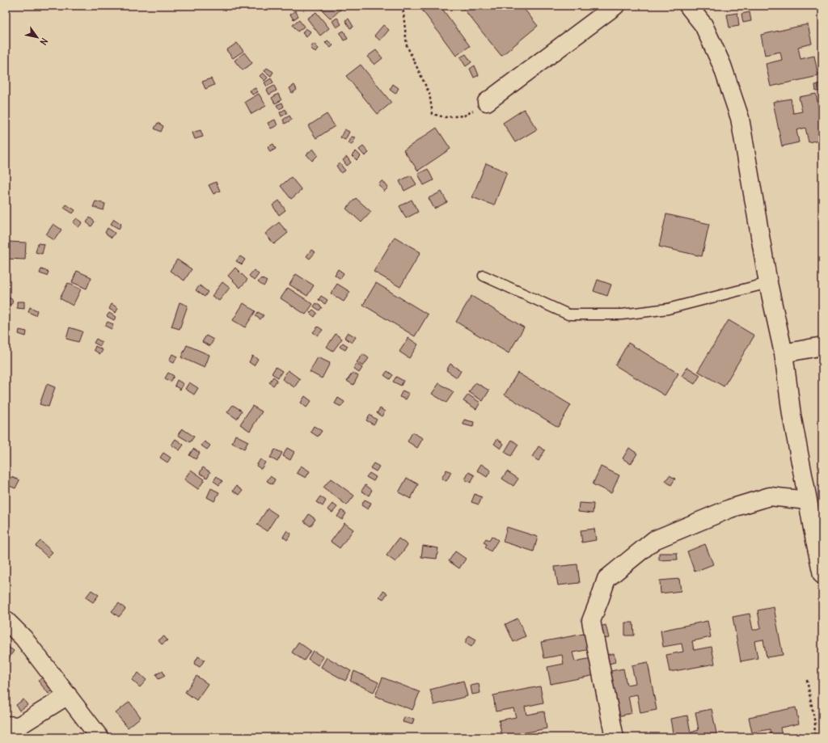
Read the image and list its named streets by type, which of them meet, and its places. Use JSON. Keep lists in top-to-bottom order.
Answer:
{
  "north": "bottom right"
}
